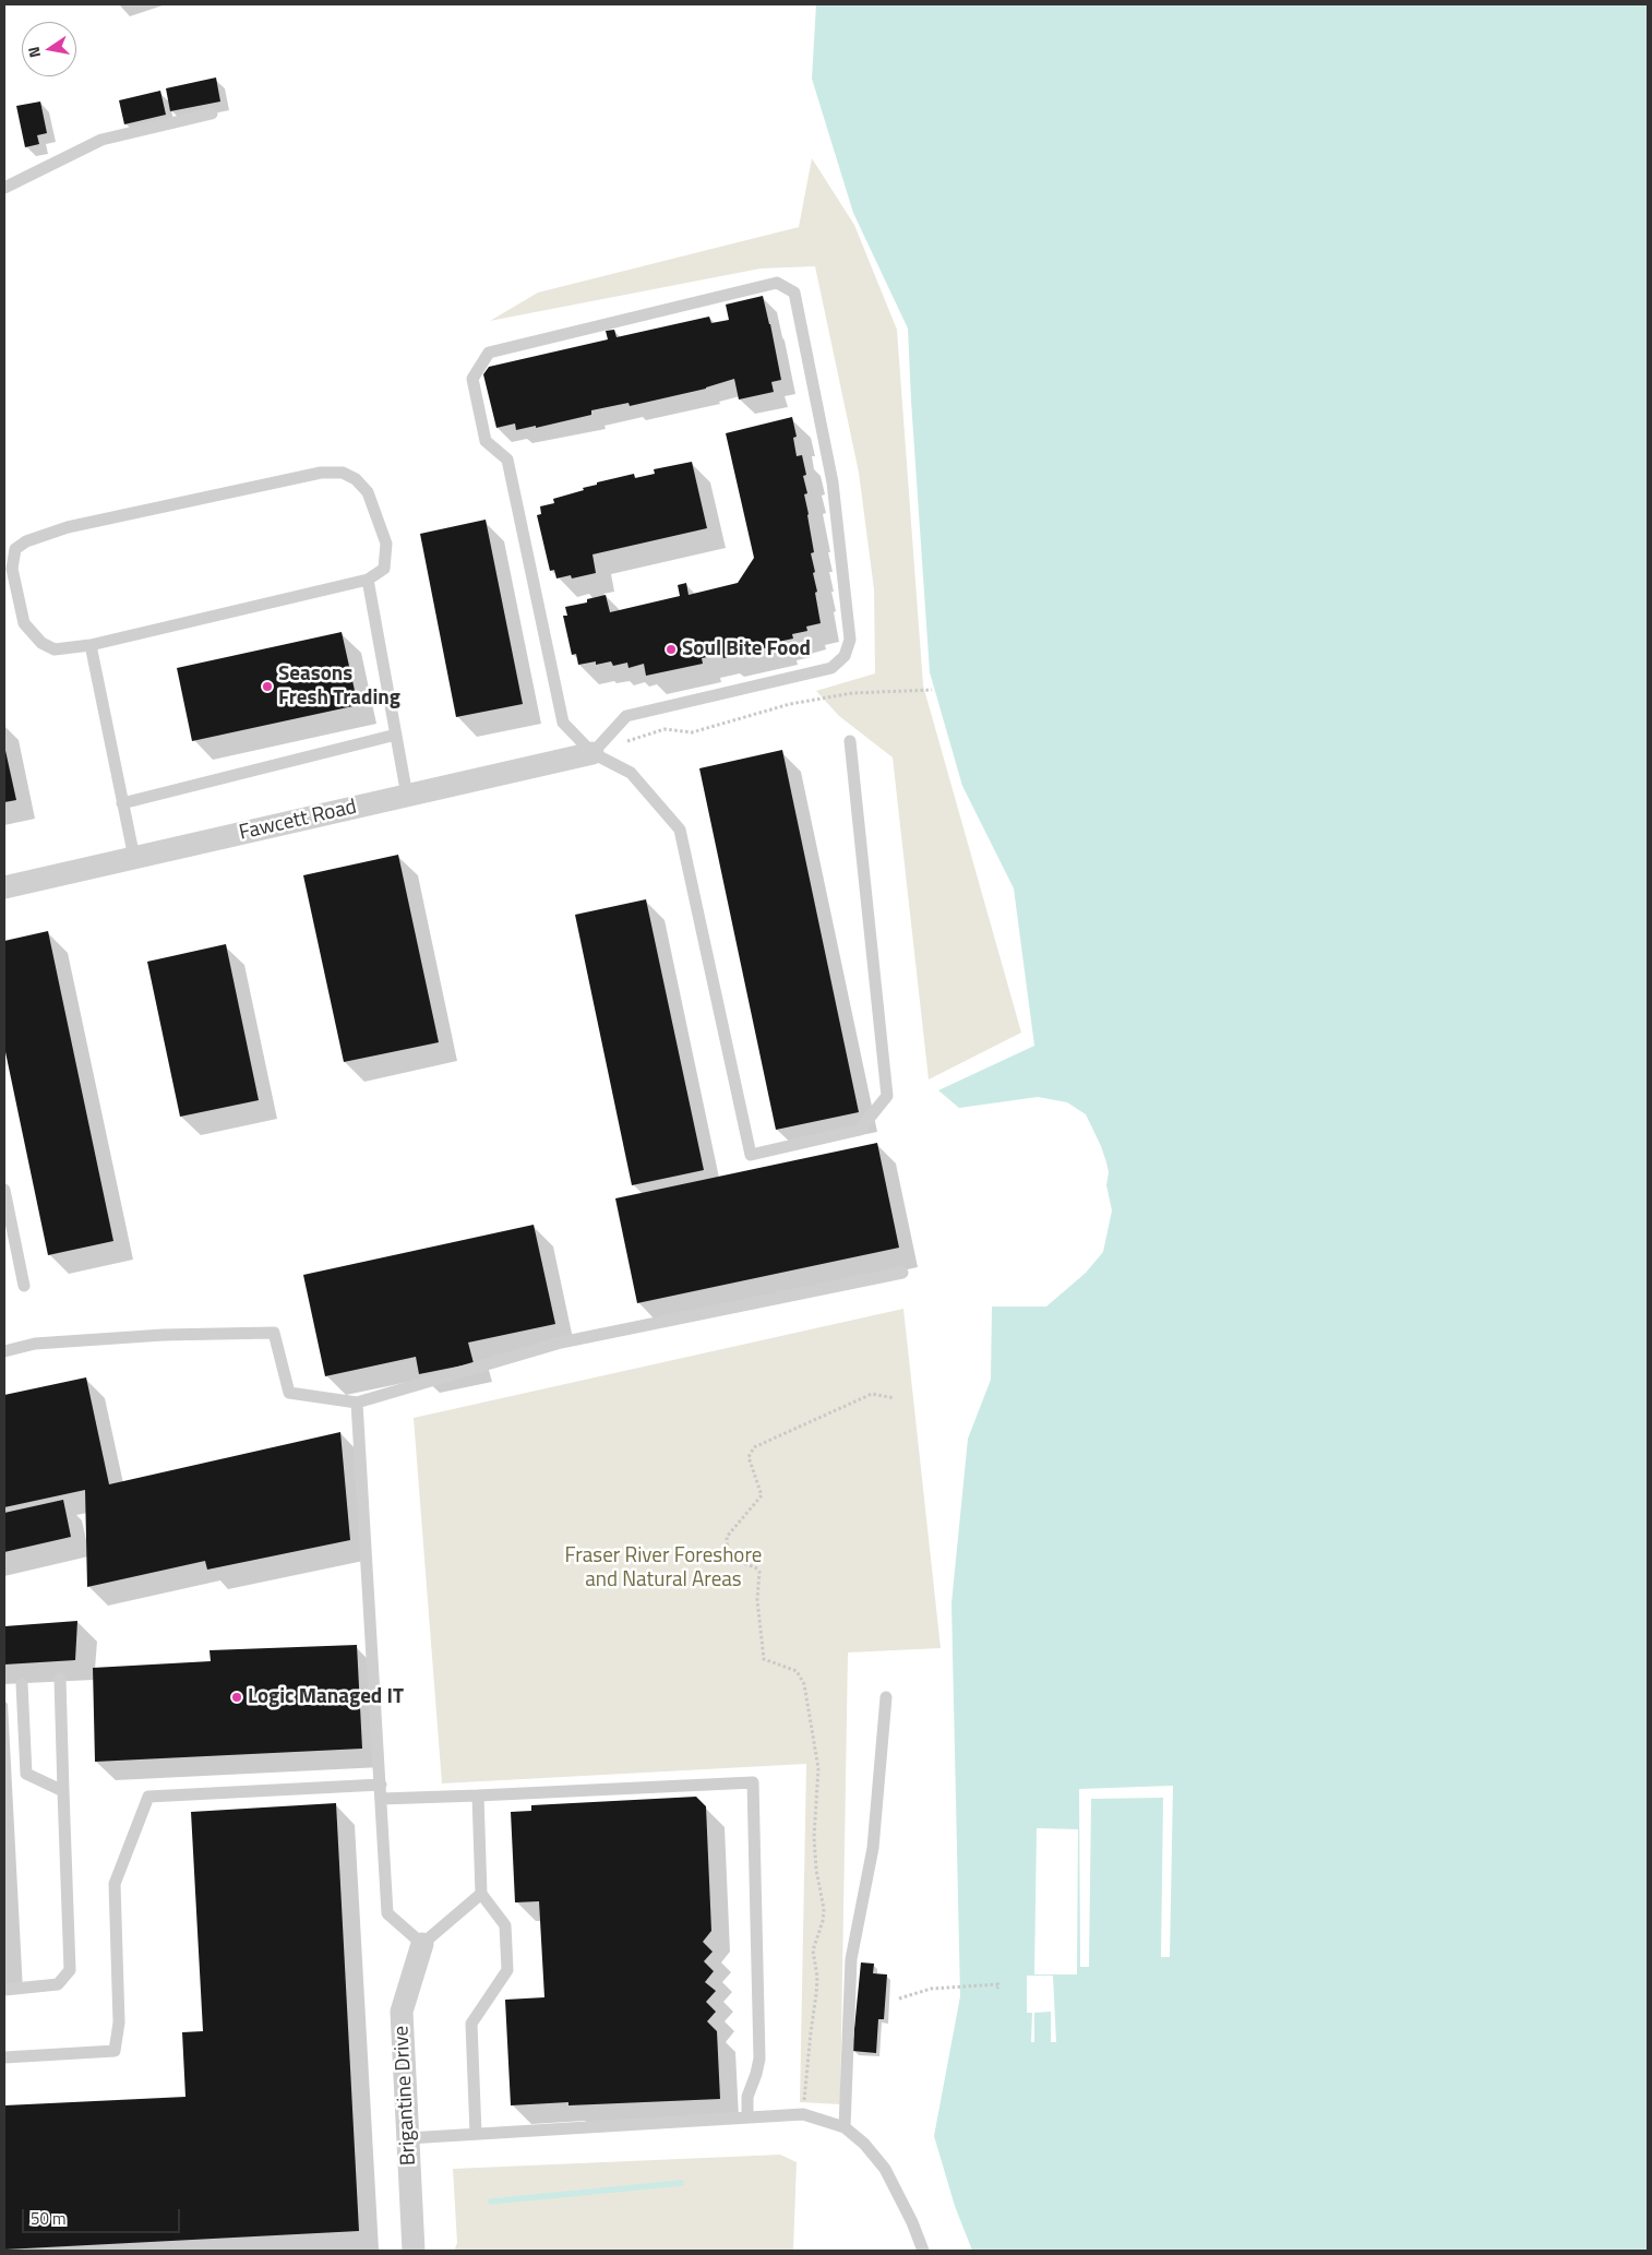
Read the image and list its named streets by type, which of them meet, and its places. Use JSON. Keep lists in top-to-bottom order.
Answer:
{
  "streets": {
    "street": ["Fawcett Road", "Brigantine Drive"]
  },
  "parks": ["Fraser River Foreshore and Natural Areas"],
  "places": ["Soul Bite Food", "Seasons Fresh Trading", "Logic Managed IT"],
  "scale_bar": "50 m",
  "north": "left"
}
